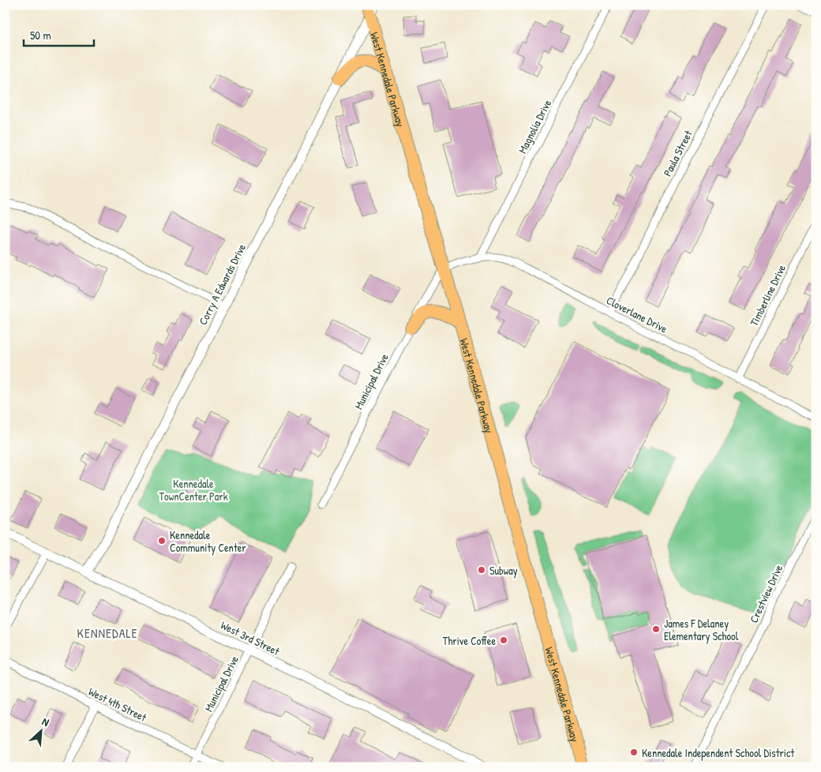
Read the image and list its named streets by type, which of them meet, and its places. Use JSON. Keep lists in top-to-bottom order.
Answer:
{
  "streets": {
    "main road": ["West Kennedale Parkway"],
    "street": [
      "Magnolia Drive",
      "Paula Street",
      "Corry A Edwards Drive",
      "Timberline Drive",
      "Cloverlane Drive",
      "Municipal Drive",
      "Crestview Drive",
      "West 3rd Street",
      "West 4th Street"
    ]
  },
  "crossings": [
    ["West Kennedale Parkway", "Corry A Edwards Drive"],
    ["West Kennedale Parkway", "Cloverlane Drive"],
    ["West Kennedale Parkway", "Municipal Drive"],
    ["Magnolia Drive", "Cloverlane Drive"],
    ["Paula Street", "Cloverlane Drive"],
    ["Corry A Edwards Drive", "West 3rd Street"],
    ["Timberline Drive", "Cloverlane Drive"],
    ["Cloverlane Drive", "Municipal Drive"],
    ["Municipal Drive", "West 3rd Street"],
    ["Municipal Drive", "West 4th Street"]
  ],
  "districts": ["KENNEDALE"],
  "parks": ["Kennedale TownCenter Park"],
  "places": [
    "Kennedale Community Center",
    "Subway",
    "James F Delaney Elementary School",
    "Thrive Coffee",
    "Kennedale Independent School District"
  ],
  "scale_bar": "50 m",
  "north": "top right"
}
